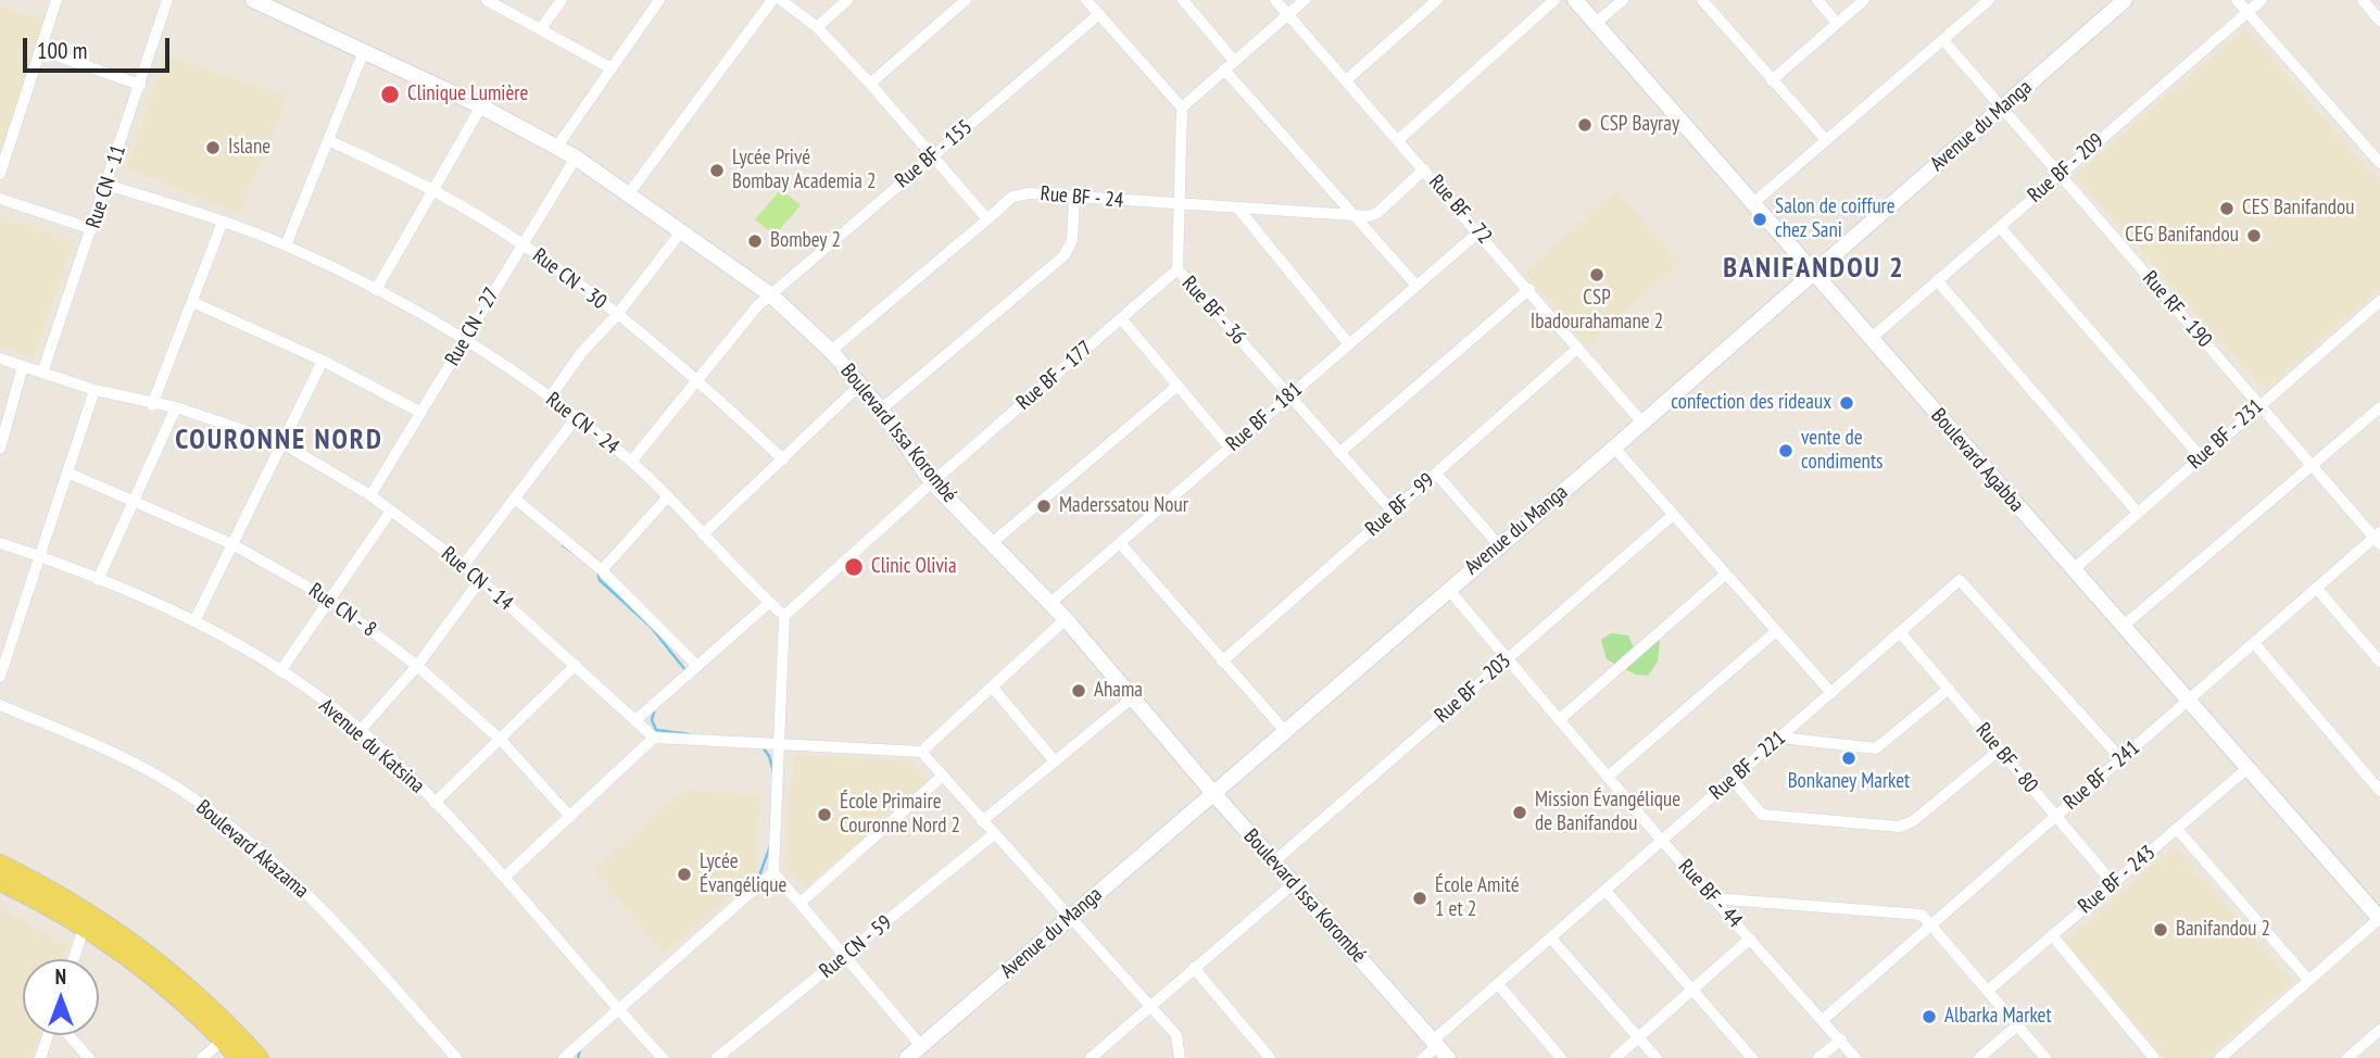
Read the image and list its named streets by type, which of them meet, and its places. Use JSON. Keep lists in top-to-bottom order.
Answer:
{
  "streets": {
    "street": [
      "Avenue du Manga",
      "Rue BF - 155",
      "Rue BF - 209",
      "Rue CN - 11",
      "Rue BF - 24",
      "Rue BF - 72",
      "Rue CN - 30",
      "Rue RF - 190",
      "Rue BF - 36",
      "Rue CN - 27",
      "Rue BF - 177",
      "Rue BF - 181",
      "Rue CN - 24",
      "Boulevard Issa Korombé",
      "Rue BF - 231",
      "Boulevard Agabba",
      "Rue BF - 99",
      "Rue CN - 14",
      "Rue CN - 8",
      "Rue BF - 203",
      "Avenue du Katsina",
      "Rue BF - 80",
      "Rue BF - 221",
      "Rue BF - 241",
      "Boulevard Akazama",
      "Rue BF - 243",
      "Rue BF - 44",
      "Rue CN - 59"
    ]
  },
  "crossings": [
    ["Avenue du Manga", "Rue BF - 72"],
    ["Avenue du Manga", "Rue RF - 190"],
    ["Avenue du Manga", "Boulevard Issa Korombé"],
    ["Avenue du Manga", "Boulevard Agabba"],
    ["Avenue du Manga", "Rue BF - 44"],
    ["Rue BF - 155", "Rue CN - 30"],
    ["Rue BF - 155", "Rue CN - 24"],
    ["Rue BF - 155", "Boulevard Issa Korombé"],
    ["Rue BF - 209", "Rue RF - 190"],
    ["Rue BF - 209", "Boulevard Agabba"],
    ["Rue CN - 11", "Rue CN - 24"],
    ["Rue CN - 11", "Rue CN - 14"],
    ["Rue BF - 24", "Rue BF - 72"],
    ["Rue BF - 24", "Rue BF - 36"],
    ["Rue BF - 24", "Boulevard Issa Korombé"],
    ["Rue BF - 72", "Rue BF - 181"],
    ["Rue BF - 72", "Rue BF - 99"],
    ["Rue CN - 30", "Rue CN - 27"],
    ["Rue RF - 190", "Rue BF - 231"],
    ["Rue RF - 190", "Rue BF - 241"],
    ["Rue BF - 36", "Rue BF - 177"],
    ["Rue BF - 36", "Rue BF - 181"],
    ["Rue BF - 36", "Rue BF - 99"],
    ["Rue CN - 27", "Rue CN - 24"],
    ["Rue CN - 27", "Boulevard Issa Korombé"],
    ["Rue CN - 27", "Rue CN - 14"],
    ["Rue BF - 177", "Rue CN - 24"],
    ["Rue BF - 177", "Boulevard Issa Korombé"],
    ["Rue BF - 181", "Boulevard Issa Korombé"],
    ["Boulevard Issa Korombé", "Rue BF - 203"],
    ["Boulevard Issa Korombé", "Rue BF - 221"],
    ["Rue BF - 231", "Boulevard Agabba"],
    ["Boulevard Agabba", "Rue BF - 241"],
    ["Boulevard Agabba", "Rue BF - 243"],
    ["Rue BF - 203", "Rue BF - 44"],
    ["Rue BF - 80", "Rue BF - 221"],
    ["Rue BF - 80", "Rue BF - 241"],
    ["Rue BF - 80", "Rue BF - 243"],
    ["Rue BF - 221", "Rue BF - 241"],
    ["Rue BF - 221", "Rue BF - 44"],
    ["Rue BF - 241", "Rue BF - 44"]
  ],
  "districts": ["BANIFANDOU 2", "COURONNE NORD"],
  "places": [
    "Clinique Lumière",
    "CSP Bayray",
    "Islane",
    "Lycée Privé Bombay Academia 2",
    "CES Banifandou",
    "Salon de coiffure chez Sani",
    "CEG Banifandou",
    "Bombey 2",
    "CSP Ibadourahamane 2",
    "confection des rideaux",
    "vente de condiments",
    "Maderssatou Nour",
    "Clinic Olivia",
    "Ahama",
    "Bonkaney Market",
    "Mission Évangélique de Banifandou",
    "École Primaire Couronne Nord 2",
    "Lycée Évangélique",
    "École Amité 1 et 2",
    "Banifandou 2",
    "Albarka Market"
  ],
  "scale_bar": "100 m",
  "north": "top"
}
